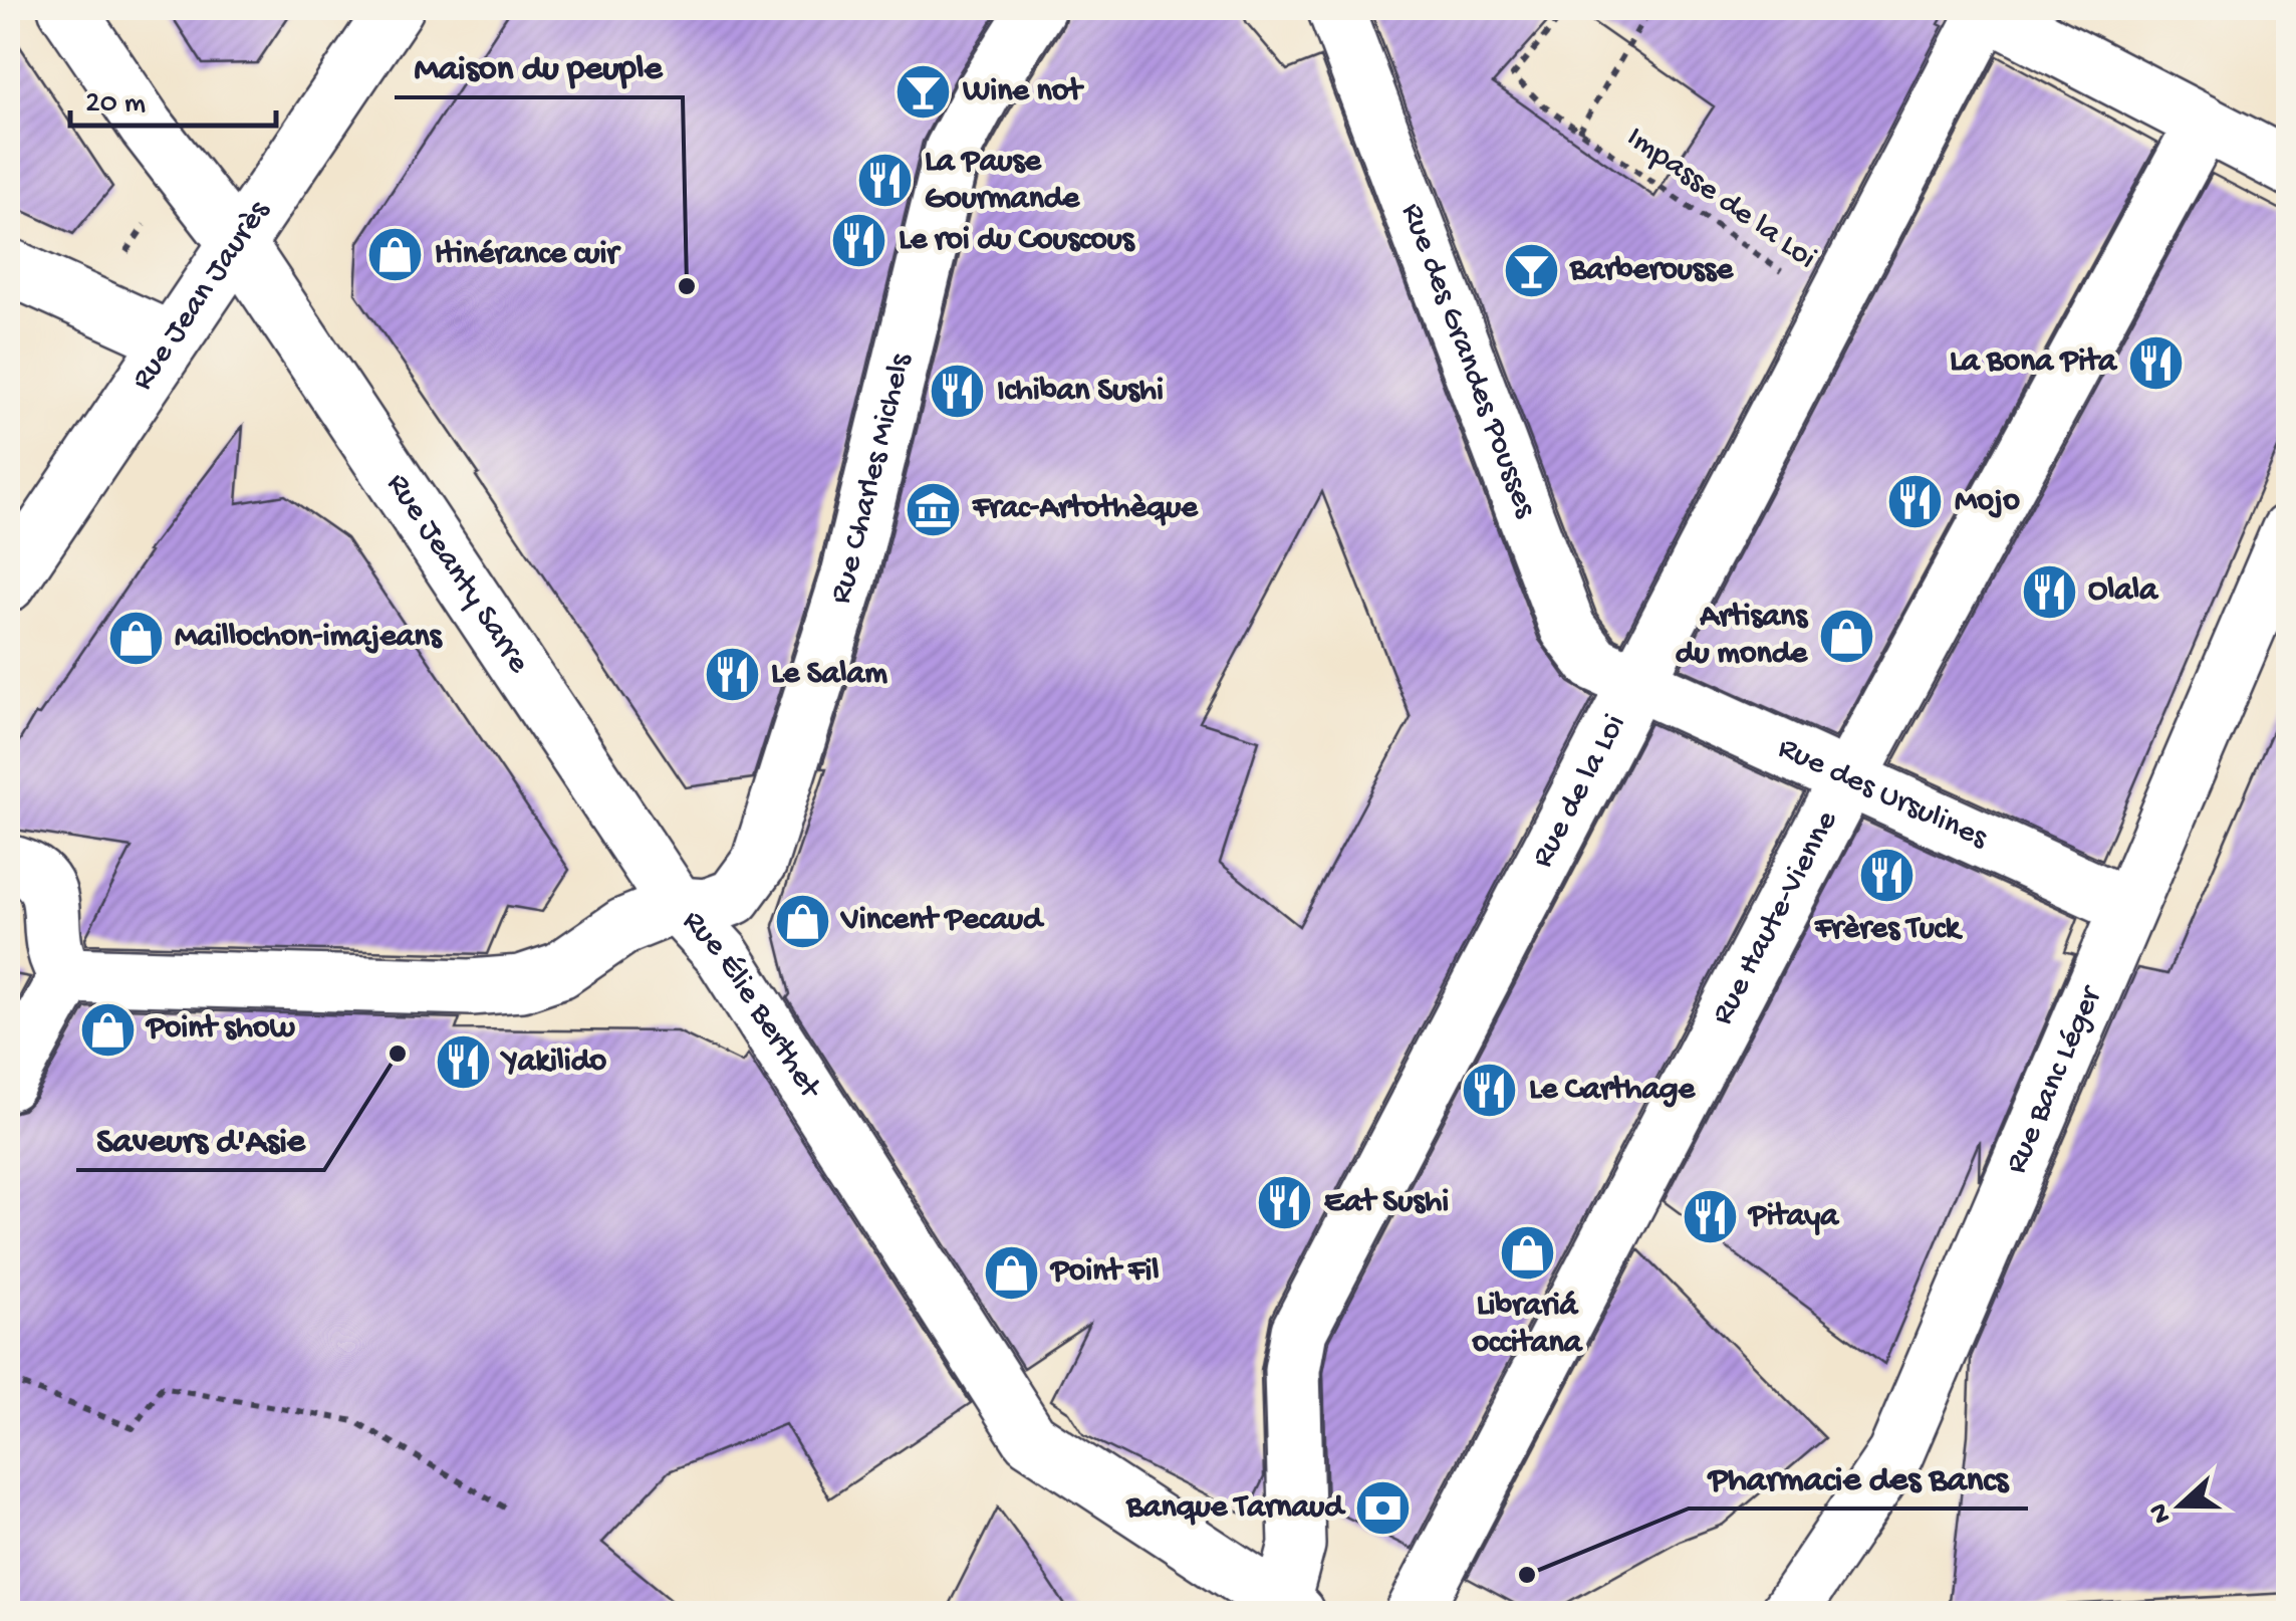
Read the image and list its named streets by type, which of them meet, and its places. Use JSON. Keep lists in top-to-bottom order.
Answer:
{
  "streets": {
    "street": [
      "Rue Jean Jaurès",
      "Rue des Grandes Pousses",
      "Rue Charles Michels",
      "Rue Jeanty Sarre",
      "Rue de la Loi",
      "Rue des Ursulines",
      "Rue Haute-Vienne",
      "Rue Élie Berthet",
      "Rue Banc Léger"
    ],
    "path": ["Impasse de la Loi"]
  },
  "crossings": [
    ["Impasse de la Loi", "Rue de la Loi"],
    ["Rue Jean Jaurès", "Rue Jeanty Sarre"],
    ["Rue des Grandes Pousses", "Rue de la Loi"],
    ["Rue des Grandes Pousses", "Rue des Ursulines"],
    ["Rue Charles Michels", "Rue Jeanty Sarre"],
    ["Rue Charles Michels", "Rue Élie Berthet"],
    ["Rue Jeanty Sarre", "Rue Élie Berthet"],
    ["Rue de la Loi", "Rue des Ursulines"],
    ["Rue de la Loi", "Rue Élie Berthet"],
    ["Rue des Ursulines", "Rue Haute-Vienne"],
    ["Rue des Ursulines", "Rue Banc Léger"]
  ],
  "places": {
    "bar": ["Wine not", "Barberousse"],
    "restaurant": [
      "La Pause Gourmande",
      "Le roi du Couscous",
      "La Bona Pita",
      "Ichiban Sushi",
      "Mojo",
      "Olala",
      "Le Salam",
      "Frères Tuck",
      "Yakilido",
      "Le Carthage",
      "Eat Sushi",
      "Pitaya"
    ],
    "shop": [
      "Itinérance cuir",
      "Artisans du monde",
      "Maillochon-imajeans",
      "Vincent Pecaud",
      "Point show",
      "Librariá occitana",
      "Point Fil"
    ],
    "other": ["Maison du peuple", "Saveurs d'Asie", "Pharmacie des Bancs"],
    "museum": ["Frac-Artothèque"],
    "bank": ["Banque Tarnaud"]
  },
  "scale_bar": "20 m",
  "north": "left"
}
